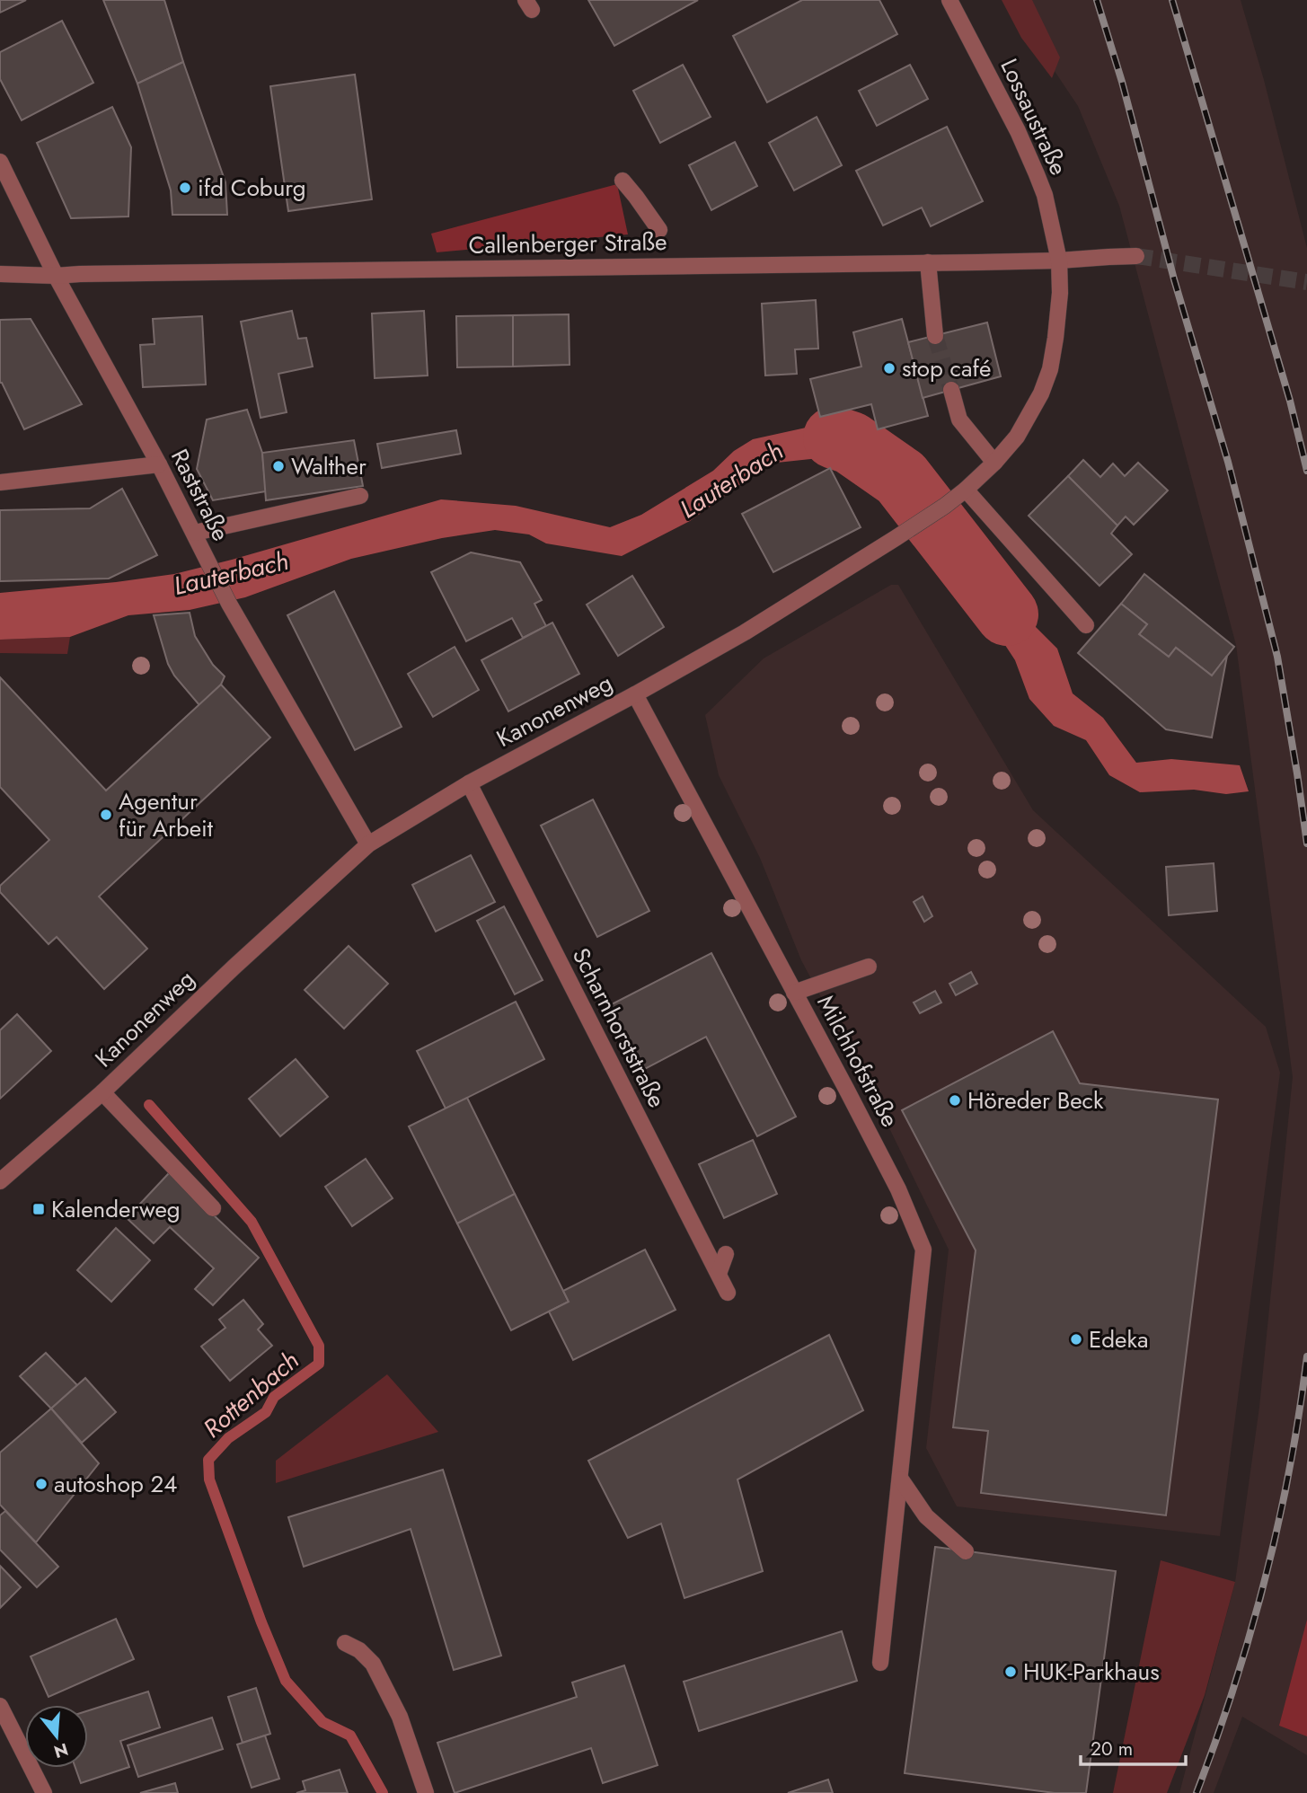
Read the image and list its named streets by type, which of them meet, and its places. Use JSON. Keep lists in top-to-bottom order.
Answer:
{
  "streets": {
    "street": [
      "Lossaustraße",
      "Callenberger Straße",
      "Raststraße",
      "Kanonenweg",
      "Scharnhorststraße",
      "Milchhofstraße"
    ]
  },
  "crossings": [
    ["Lossaustraße", "Callenberger Straße"],
    ["Lossaustraße", "Kanonenweg"],
    ["Callenberger Straße", "Raststraße"],
    ["Callenberger Straße", "Kanonenweg"],
    ["Raststraße", "Kanonenweg"],
    ["Kanonenweg", "Scharnhorststraße"],
    ["Kanonenweg", "Milchhofstraße"]
  ],
  "water": ["Lauterbach", "Rottenbach"],
  "places": {
    "other": [
      "ifd Coburg",
      "stop café",
      "Walther",
      "Agentur für Arbeit",
      "Höreder Beck",
      "Edeka",
      "autoshop 24",
      "HUK-Parkhaus"
    ],
    "transit": ["Kalenderweg"]
  },
  "scale_bar": "20 m",
  "north": "bottom"
}
